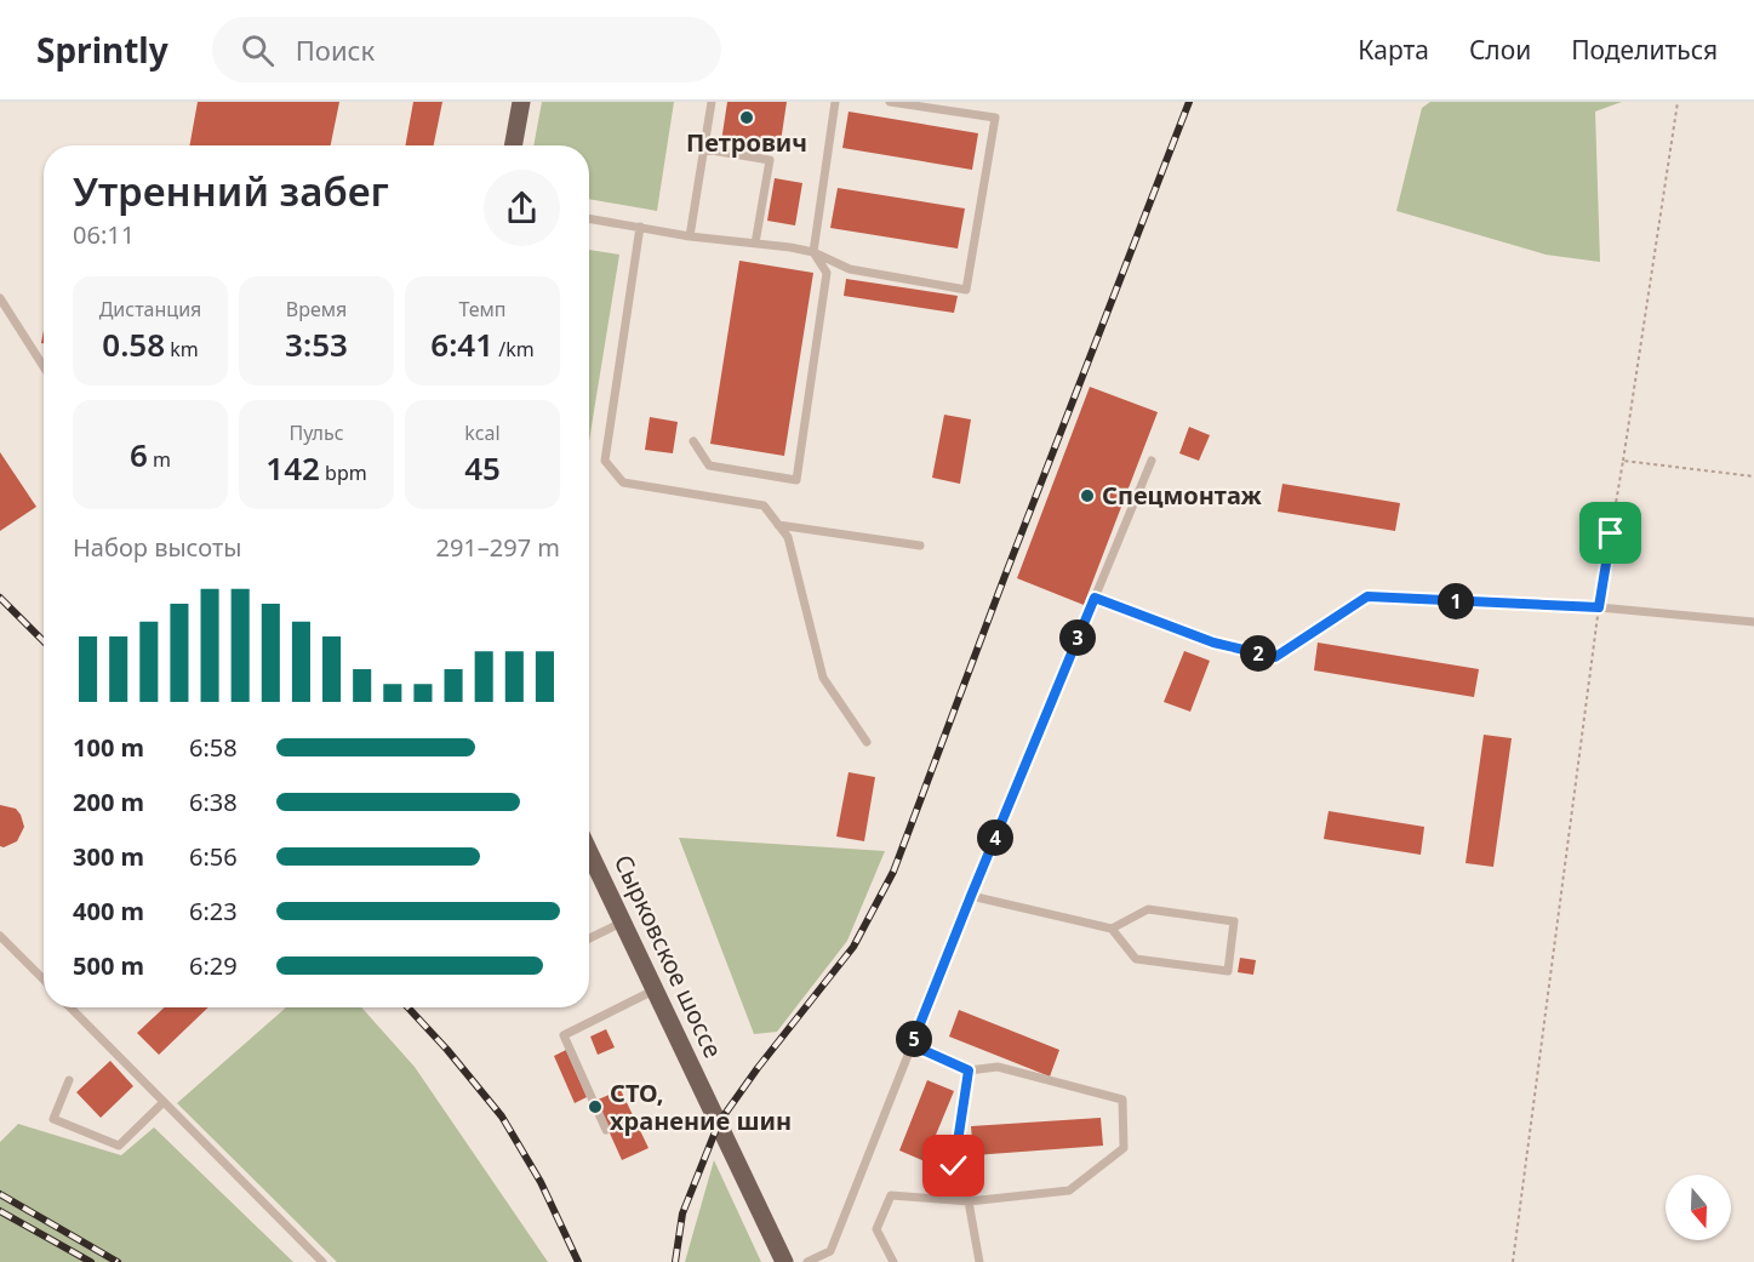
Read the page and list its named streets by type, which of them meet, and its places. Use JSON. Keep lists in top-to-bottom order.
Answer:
{
  "streets": {
    "main road": ["Сырковское шоссе"]
  },
  "places": ["Петрович", "Спецмонтаж", "СТО, хранение шин"],
  "north": "bottom",
  "page": {
    "header": "Sprintly",
    "search": "Поиск",
    "nav": ["Карта", "Слои", "Поделиться"],
    "heading": ["Утренний забег", "06:11"],
    "stats": [
      ["Дистанция", "0.58 km"],
      ["Время", "3:53"],
      ["Темп", "6:41 /km"],
      ["6 m"],
      ["Пульс", "142 bpm"],
      ["kcal", "45"]
    ],
    "chart": ["Набор высоты", "291–297 m"],
    "pins": [
      "1",
      "3",
      "2",
      "4",
      "5"
    ],
    "list": [
      {
        "name": "100 m",
        "note": "6:58"
      },
      {
        "name": "200 m",
        "note": "6:38"
      },
      {
        "name": "300 m",
        "note": "6:56"
      },
      {
        "name": "400 m",
        "note": "6:23"
      },
      {
        "name": "500 m",
        "note": "6:29"
      }
    ]
  }
}
